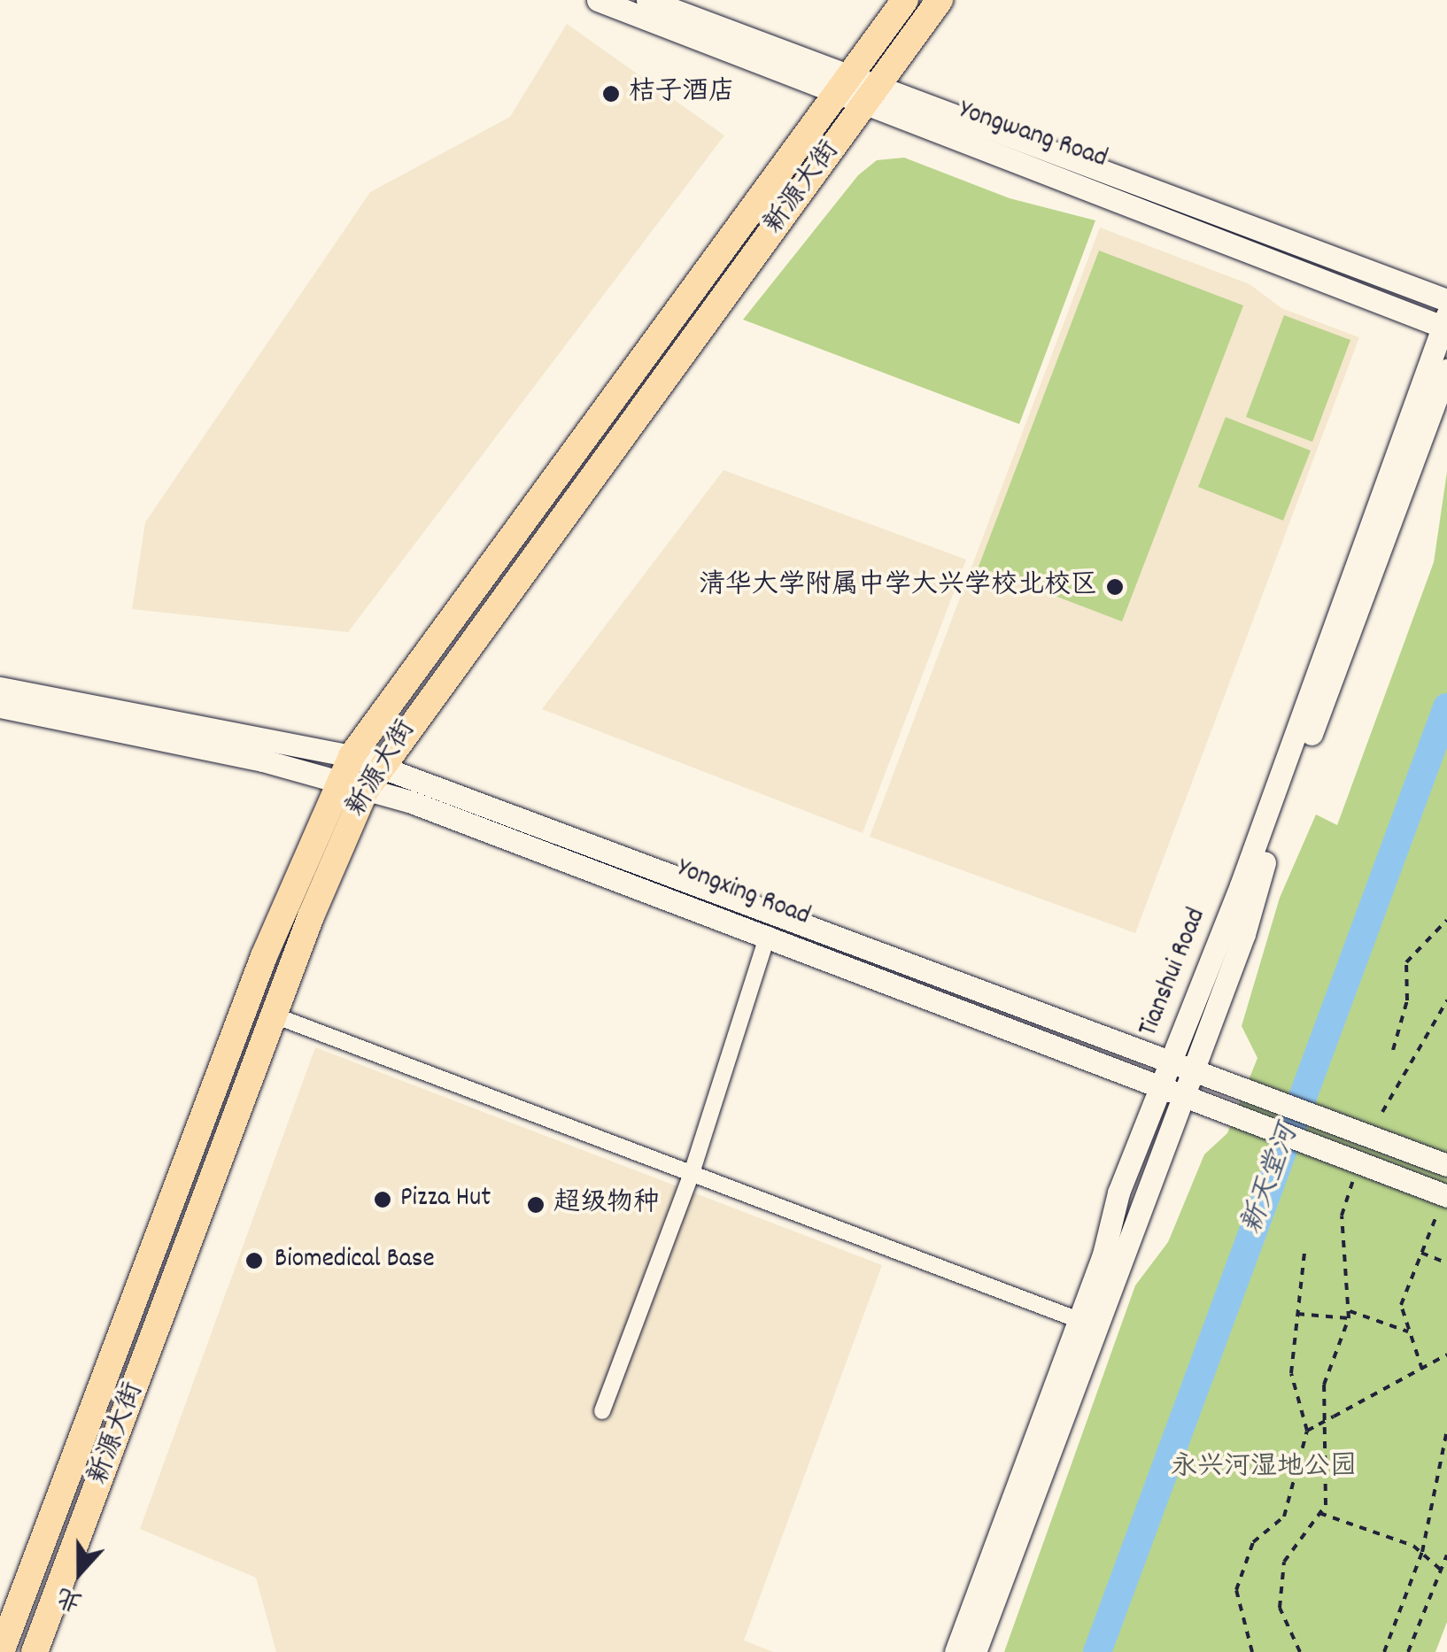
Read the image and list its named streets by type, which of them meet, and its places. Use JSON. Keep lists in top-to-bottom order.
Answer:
{
  "streets": {
    "main road": [
      "Yongwang Road",
      "新源大街",
      "Yongxing Road",
      "Tianshui Road"
    ]
  },
  "crossings": [
    ["Yongwang Road", "新源大街"],
    ["Yongwang Road", "Tianshui Road"],
    ["新源大街", "Yongxing Road"],
    ["Yongxing Road", "Tianshui Road"]
  ],
  "water": ["新天堂河"],
  "parks": ["永兴河湿地公园"],
  "places": [
    "桔子酒店",
    "清华大学附属中学大兴学校北校区",
    "Pizza Hut",
    "超级物种",
    "Biomedical Base"
  ],
  "north": "bottom"
}
